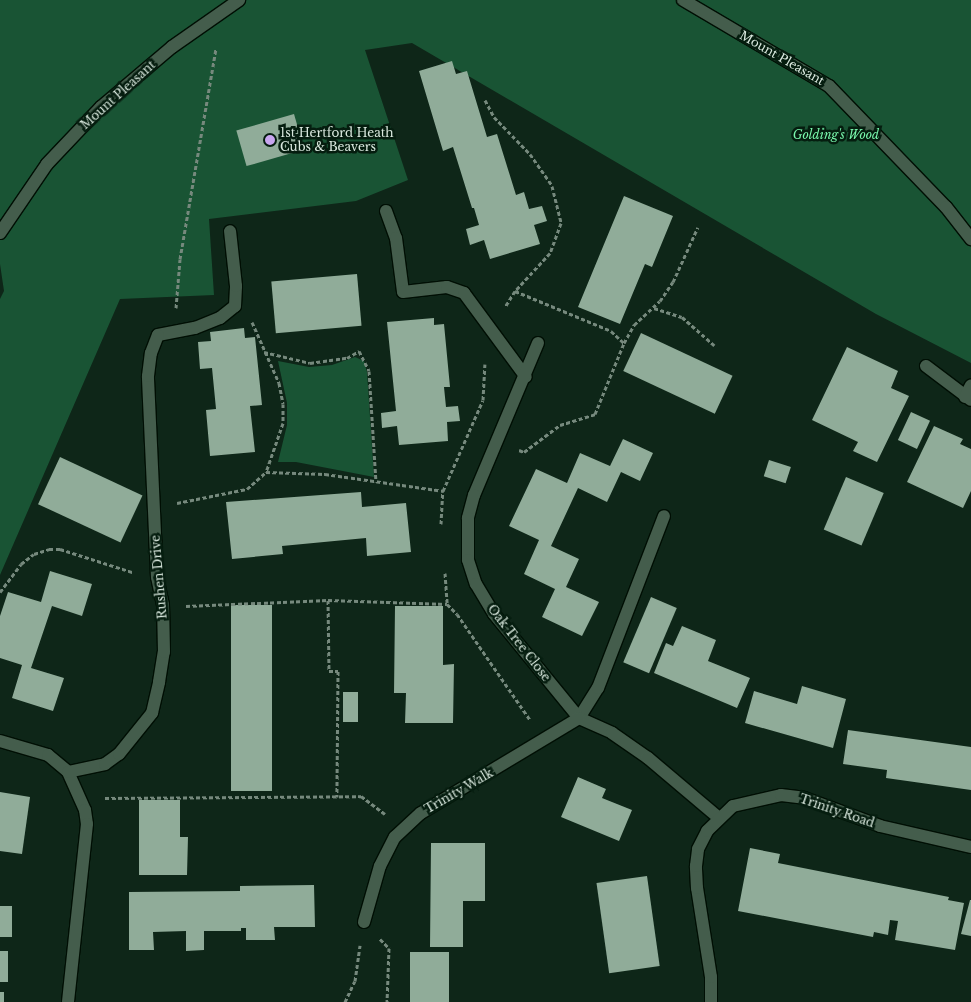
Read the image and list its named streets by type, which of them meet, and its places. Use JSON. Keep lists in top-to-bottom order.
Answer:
{
  "streets": {
    "street": [
      "Mount Pleasant",
      "Rushen Drive",
      "Oak Tree Close",
      "Trinity Walk",
      "Trinity Road"
    ]
  },
  "crossings": [
    ["Oak Tree Close", "Trinity Walk"],
    ["Oak Tree Close", "Trinity Road"]
  ],
  "parks": ["Golding's Wood"],
  "places": ["1st Hertford Heath Cubs & Beavers"]
}
